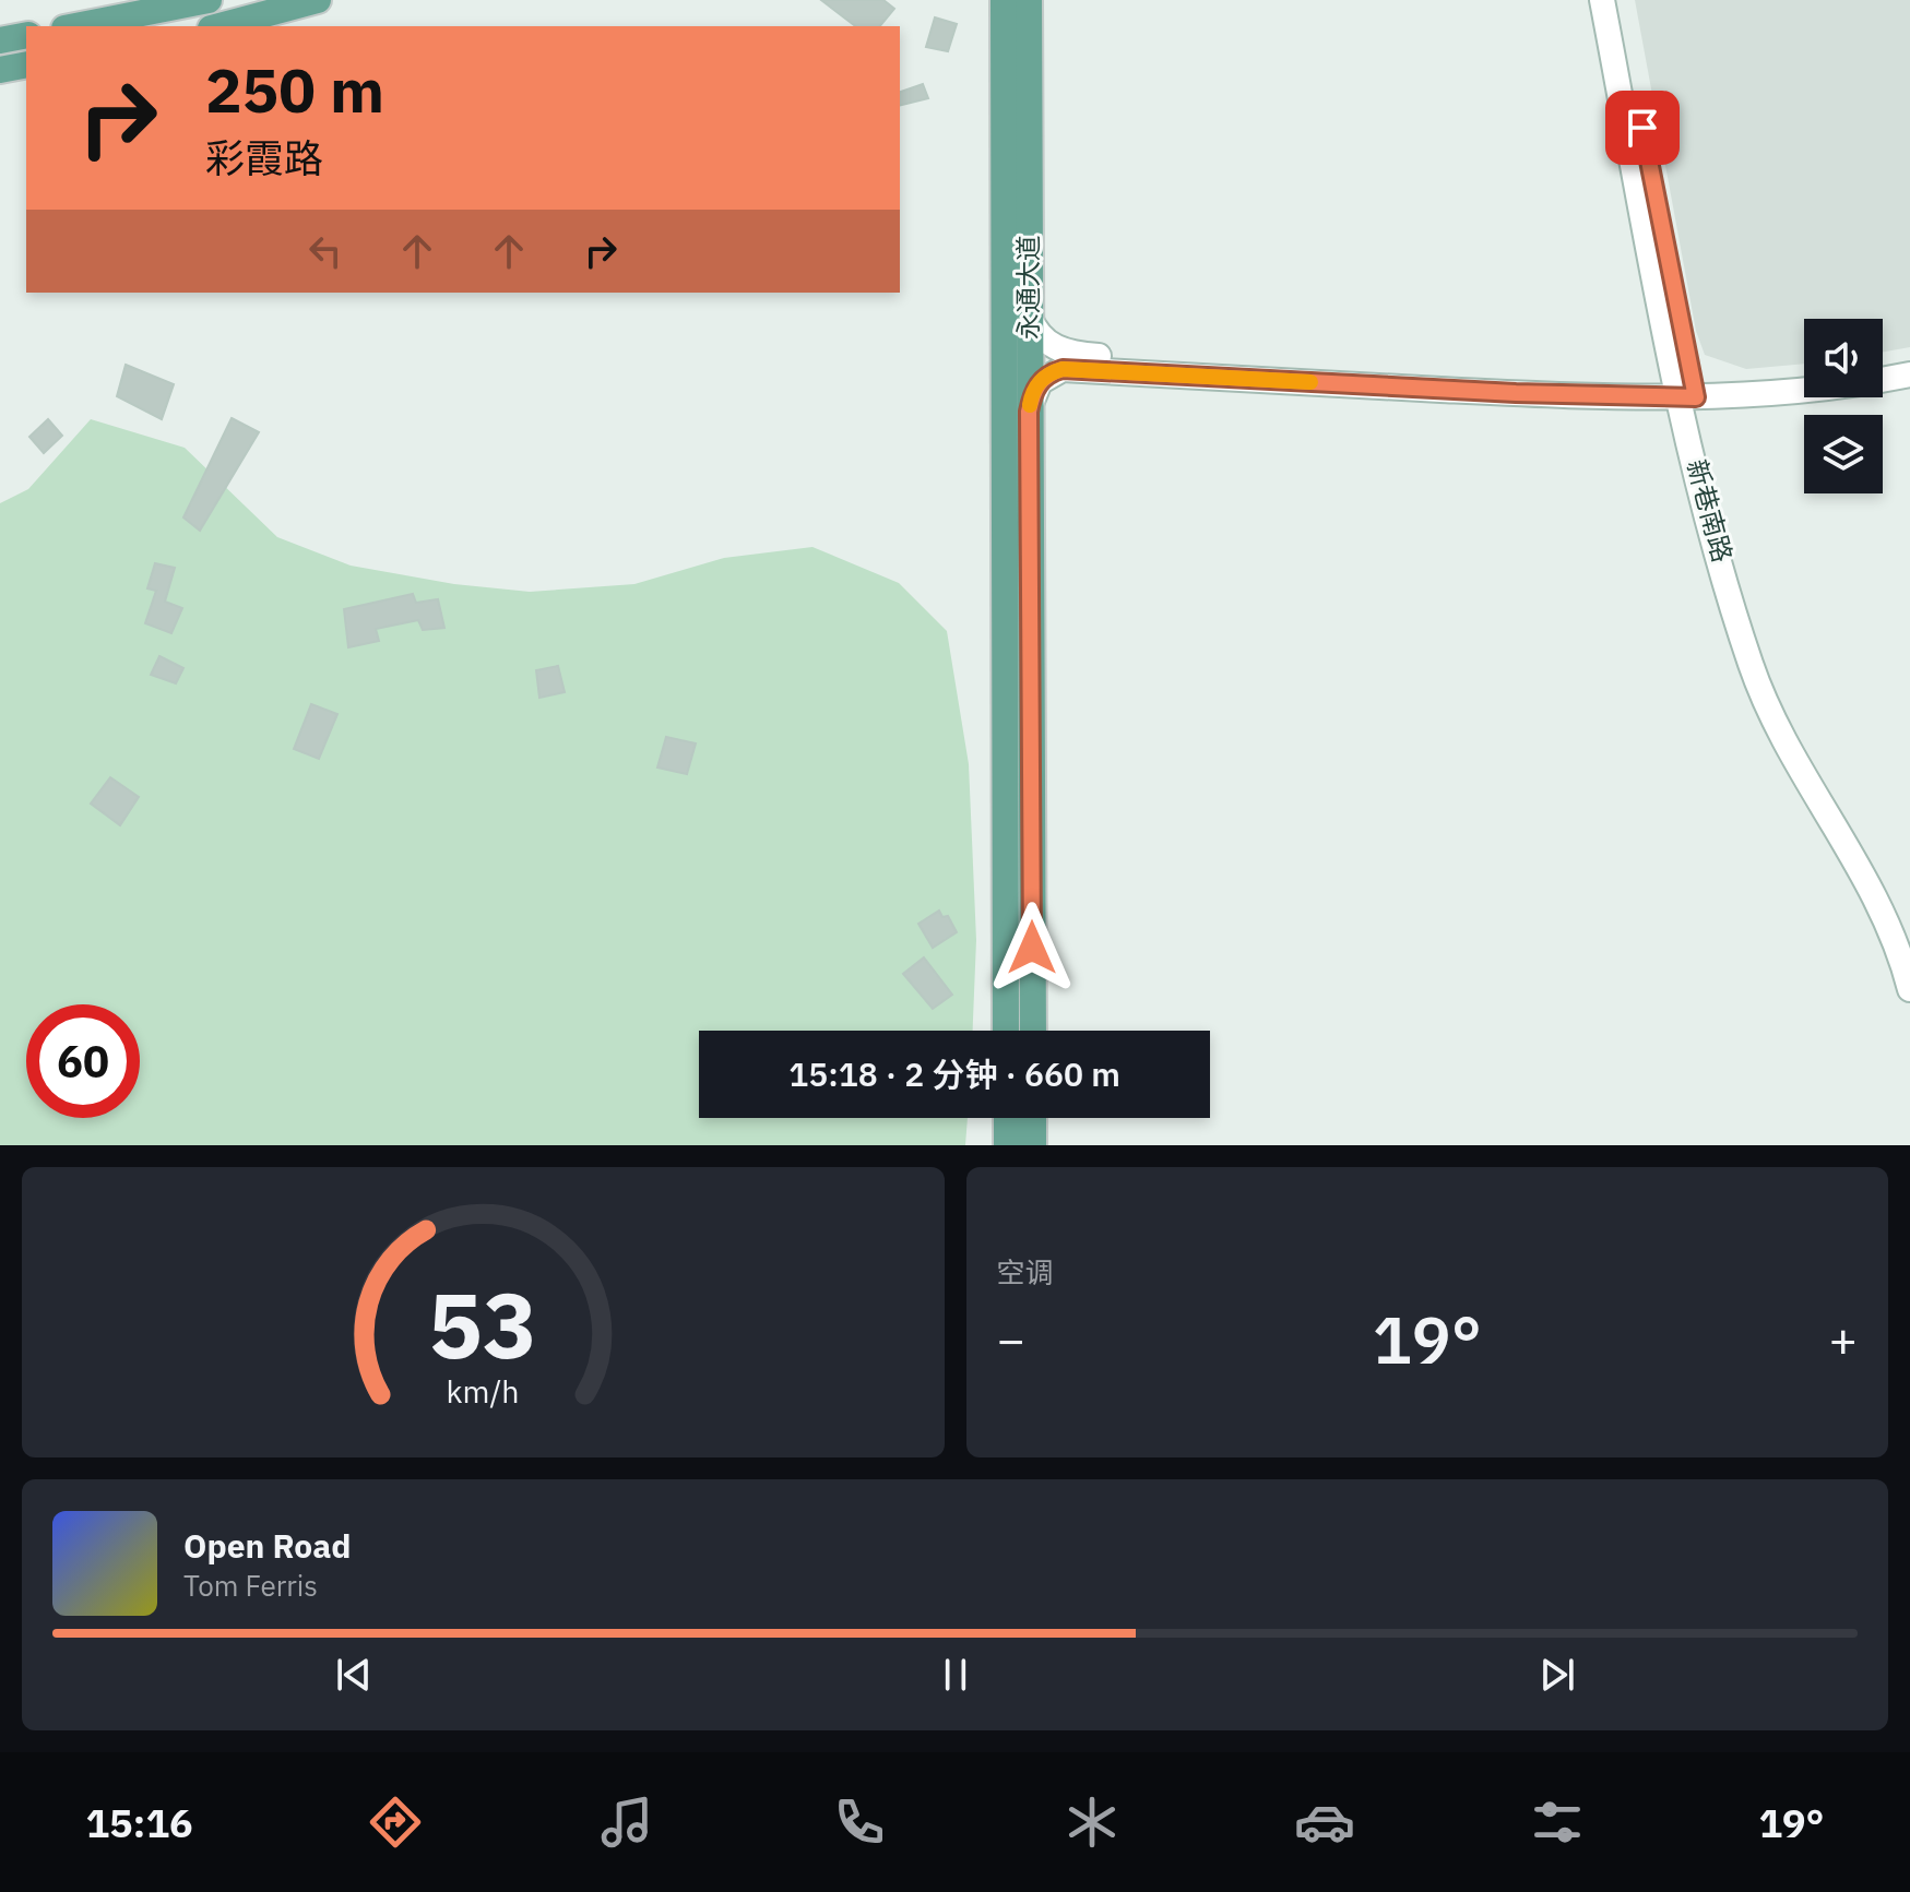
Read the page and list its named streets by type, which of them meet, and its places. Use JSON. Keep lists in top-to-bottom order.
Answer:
{
  "streets": {
    "main road": ["永通大道", "新巷南路"]
  },
  "page": {
    "turn": ["250 m", "彩霞路"],
    "limit": "60",
    "trip": "15:18 · 2 分钟 · 660 m",
    "tile": "空调",
    "heat": ["−", "19°", "+"],
    "song": ["Open Road", "Tom Ferris"],
    "tabs": ["15:16", "19°"],
    "gauge": ["53", "km/h"]
  }
}
